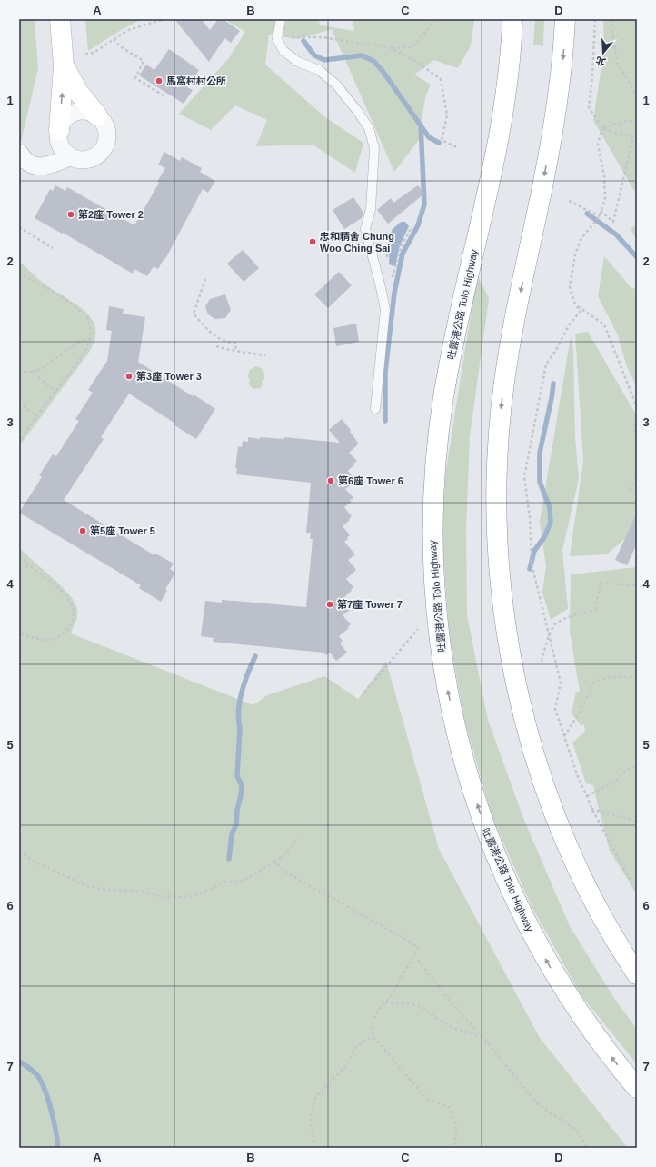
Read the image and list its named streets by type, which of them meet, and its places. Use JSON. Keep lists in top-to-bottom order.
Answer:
{
  "streets": {
    "main road": ["吐露港公路 Tolo Highway"]
  },
  "places": [
    "馬窩村村公所",
    "第2座 Tower 2",
    "忠和精舍 Chung Woo Ching Sai",
    "第3座 Tower 3",
    "第6座 Tower 6",
    "第5座 Tower 5",
    "第7座 Tower 7"
  ],
  "north": "bottom",
  "grid": {
    "columns": [
      "A",
      "B",
      "C",
      "D"
    ],
    "rows": [
      "1",
      "2",
      "3",
      "4",
      "5",
      "6",
      "7"
    ]
  }
}
